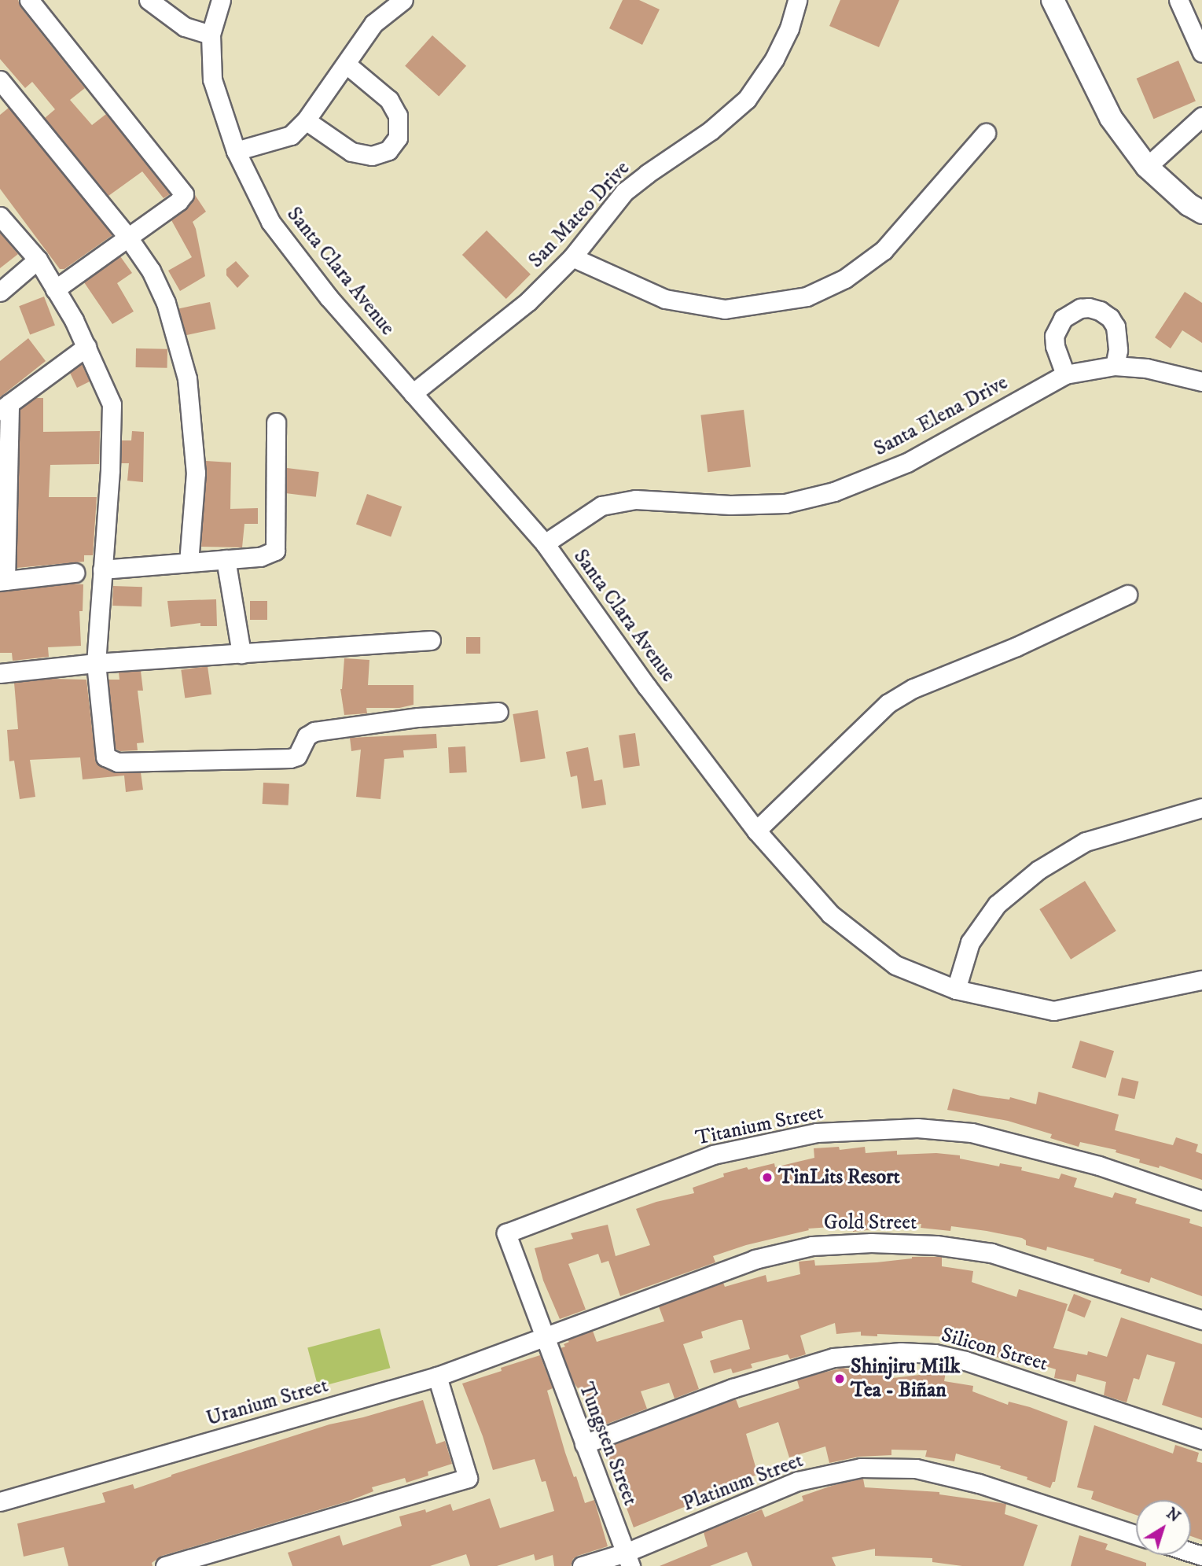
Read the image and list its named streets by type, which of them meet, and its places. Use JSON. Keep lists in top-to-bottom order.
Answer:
{
  "streets": {
    "street": [
      "San Mateo Drive",
      "Santa Clara Avenue",
      "Santa Elena Drive",
      "Titanium Street",
      "Gold Street",
      "Silicon Street",
      "Uranium Street",
      "Tungsten Street",
      "Platinum Street"
    ]
  },
  "crossings": [
    ["San Mateo Drive", "Santa Clara Avenue"],
    ["Santa Clara Avenue", "Santa Elena Drive"],
    ["Titanium Street", "Gold Street"],
    ["Titanium Street", "Uranium Street"],
    ["Titanium Street", "Tungsten Street"],
    ["Gold Street", "Uranium Street"],
    ["Gold Street", "Tungsten Street"],
    ["Silicon Street", "Tungsten Street"],
    ["Uranium Street", "Tungsten Street"],
    ["Tungsten Street", "Platinum Street"]
  ],
  "places": ["TinLits Resort", "Shinjiru Milk Tea - Biñan"],
  "north": "top right"
}
